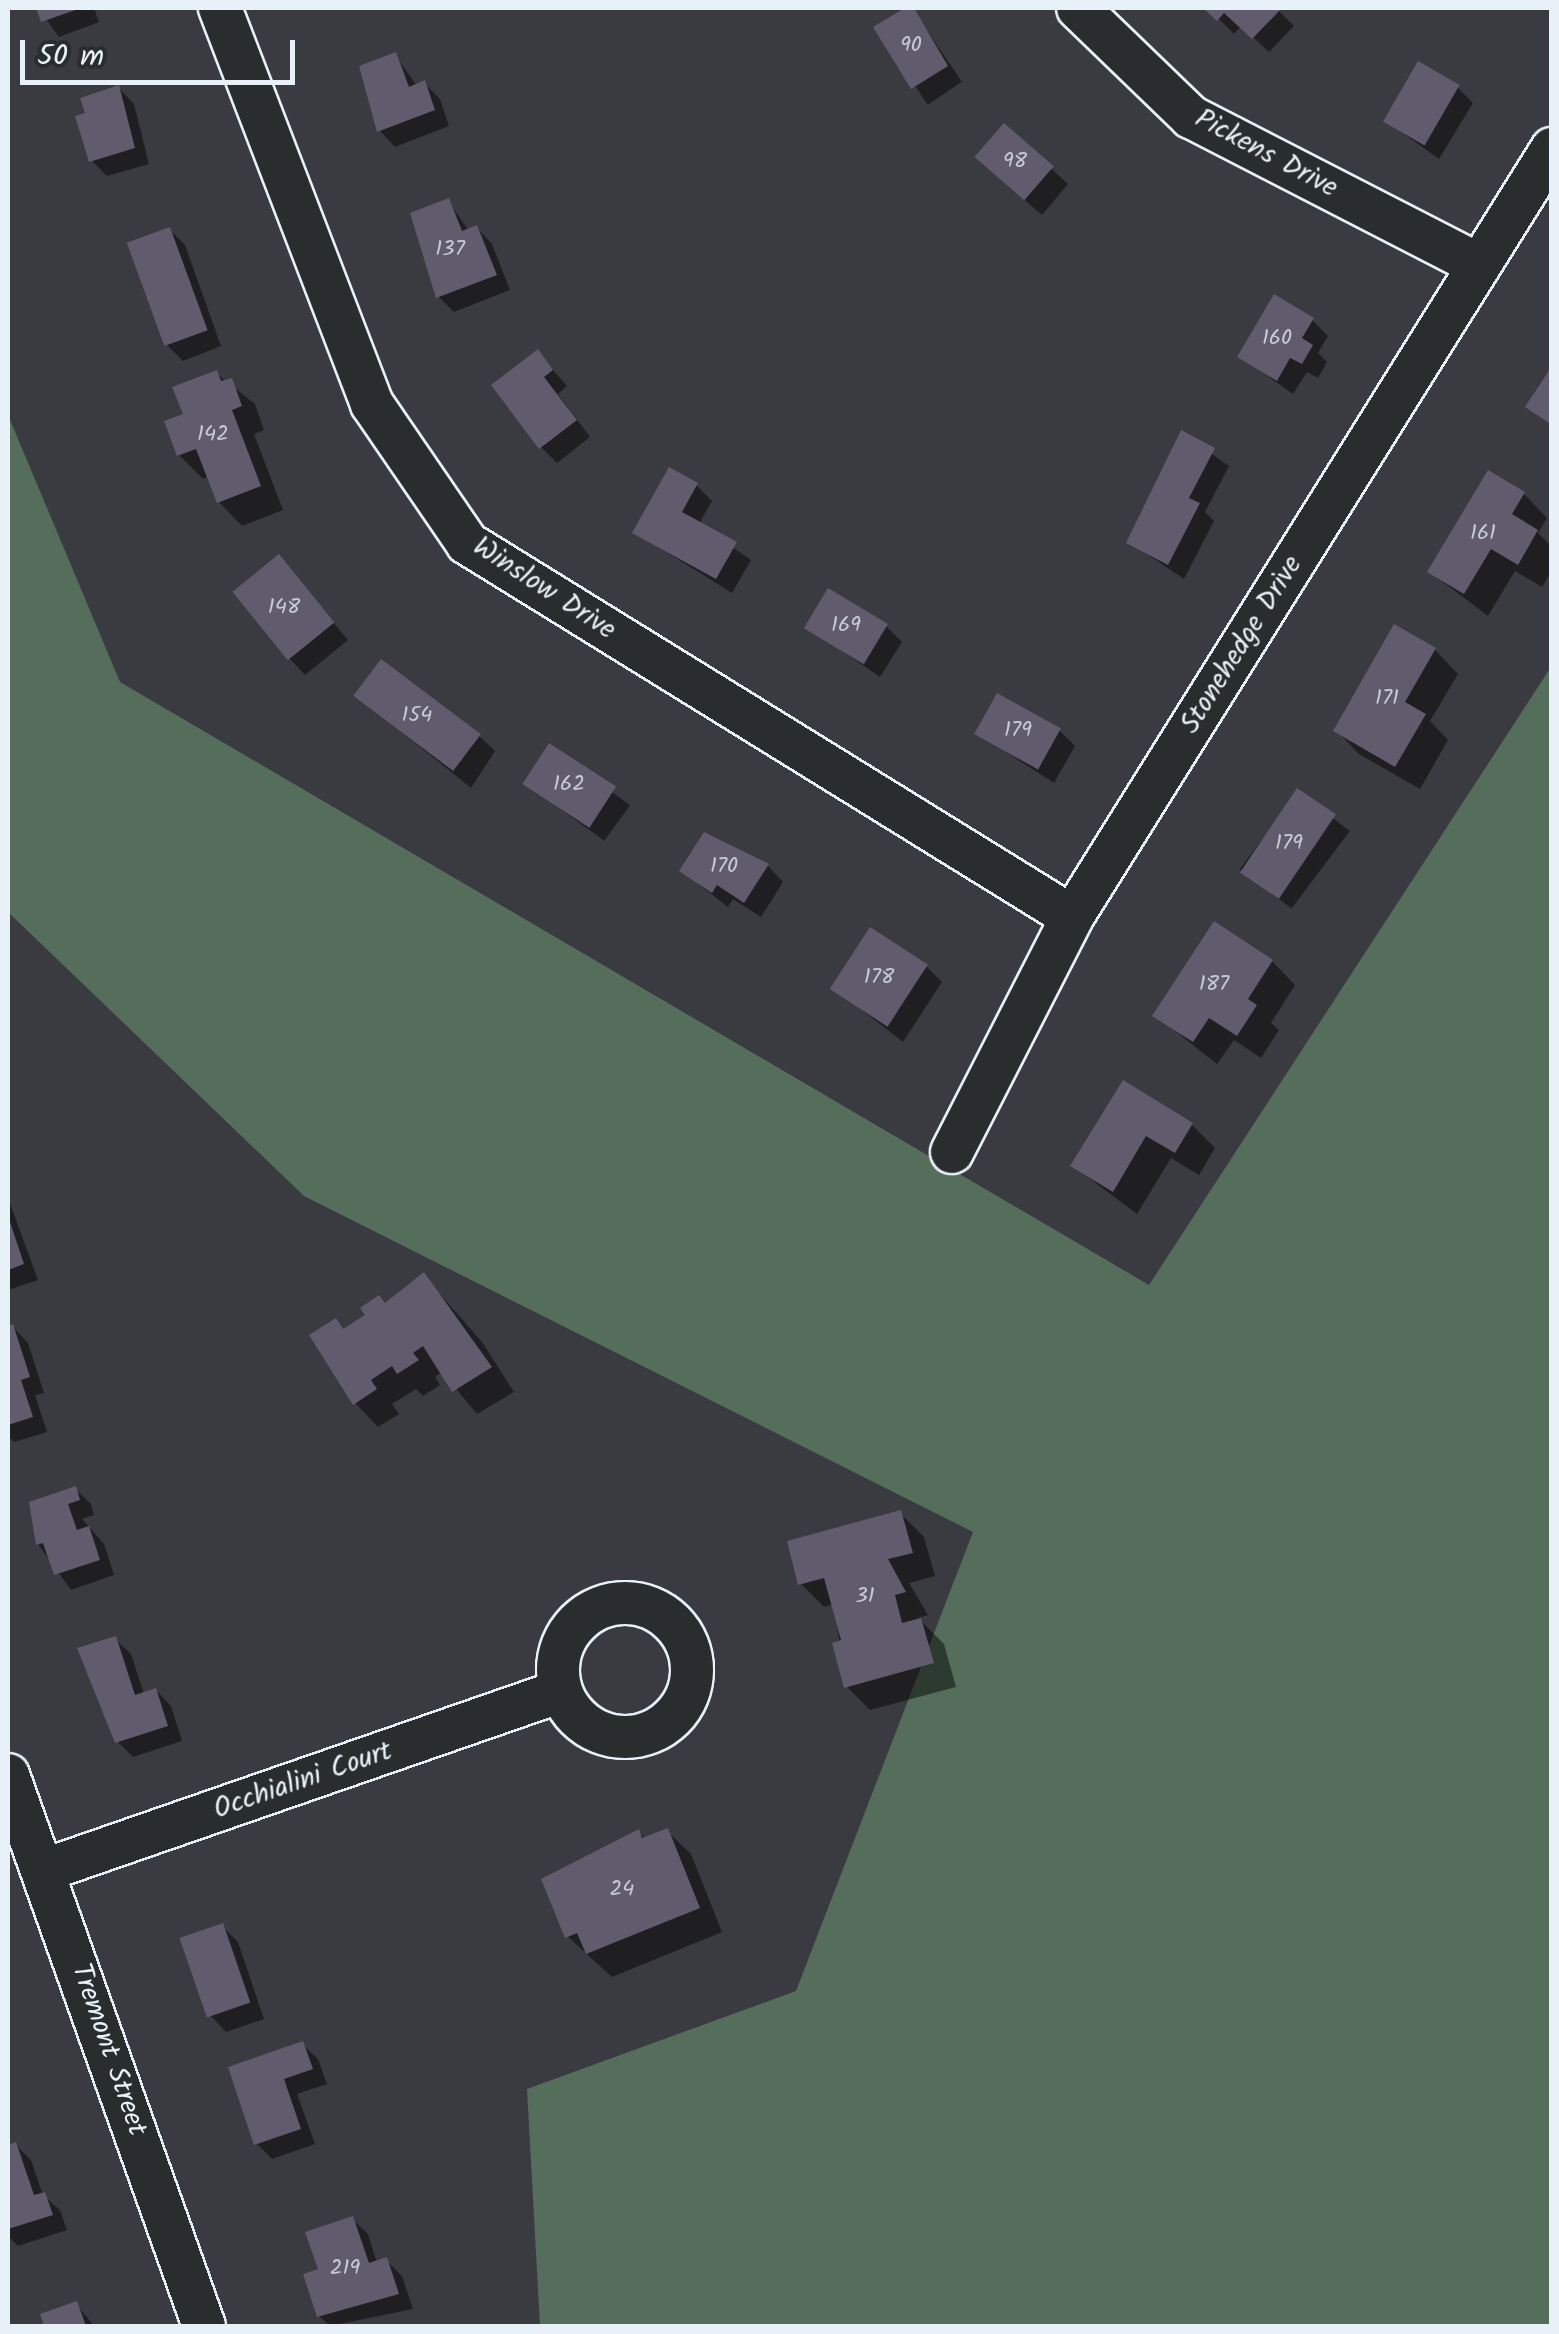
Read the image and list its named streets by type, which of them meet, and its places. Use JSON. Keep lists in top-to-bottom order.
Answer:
{
  "streets": {
    "street": [
      "Pickens Drive",
      "Winslow Drive",
      "Stonehedge Drive",
      "Occhialini Court",
      "Tremont Street"
    ]
  },
  "crossings": [
    ["Pickens Drive", "Stonehedge Drive"],
    ["Winslow Drive", "Stonehedge Drive"],
    ["Occhialini Court", "Tremont Street"]
  ],
  "house_numbers": [
    "90",
    "98",
    "137",
    "160",
    "142",
    "161",
    "148",
    "169",
    "171",
    "154",
    "179",
    "162",
    "179",
    "170",
    "178",
    "187",
    "31",
    "24",
    "219"
  ],
  "scale_bar": "50 m"
}
